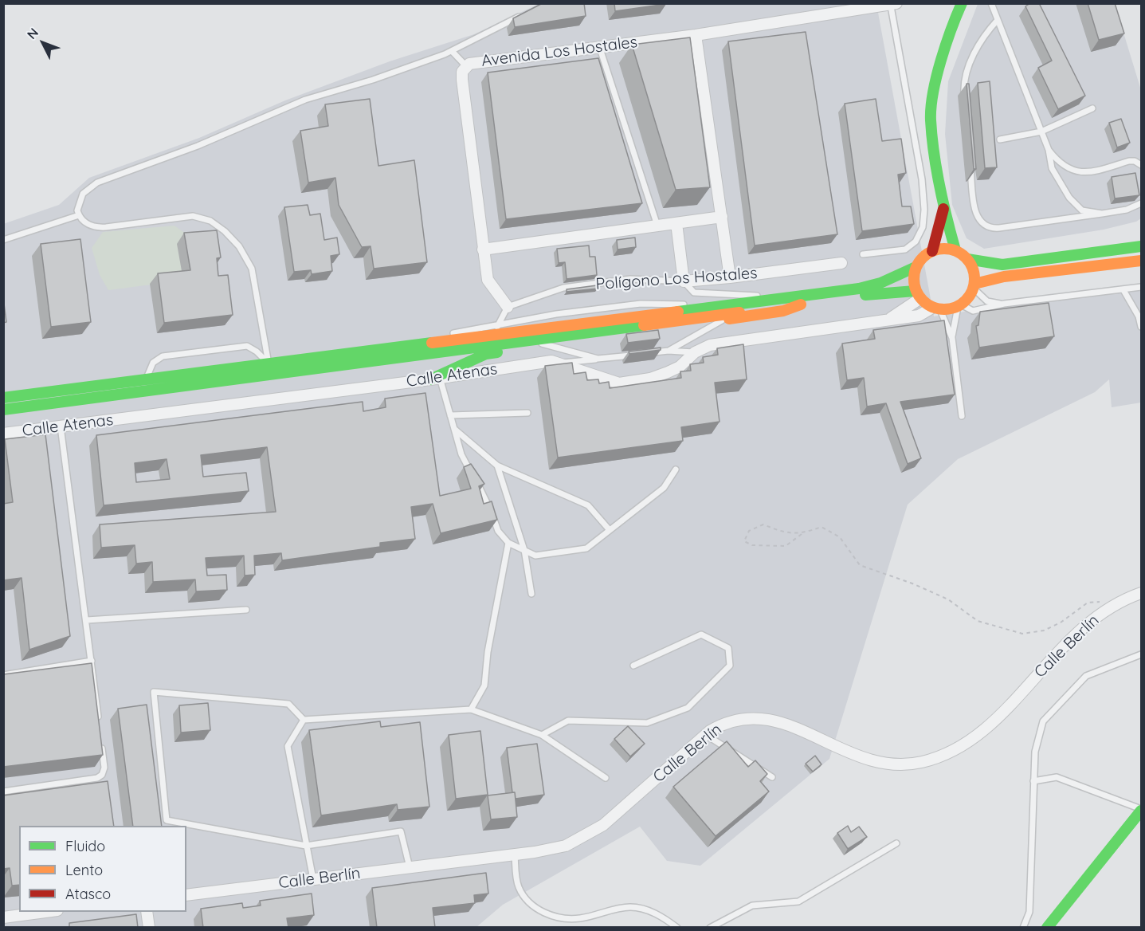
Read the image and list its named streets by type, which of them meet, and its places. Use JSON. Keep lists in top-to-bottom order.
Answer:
{
  "streets": {
    "street": [
      "Avenida Los Hostales",
      "Polígono Los Hostales",
      "Calle Atenas",
      "Calle Berlín"
    ]
  },
  "crossings": [
    ["Avenida Los Hostales", "Polígono Los Hostales"]
  ],
  "legend": ["Fluido", "Lento", "Atasco"],
  "north": "top left"
}
